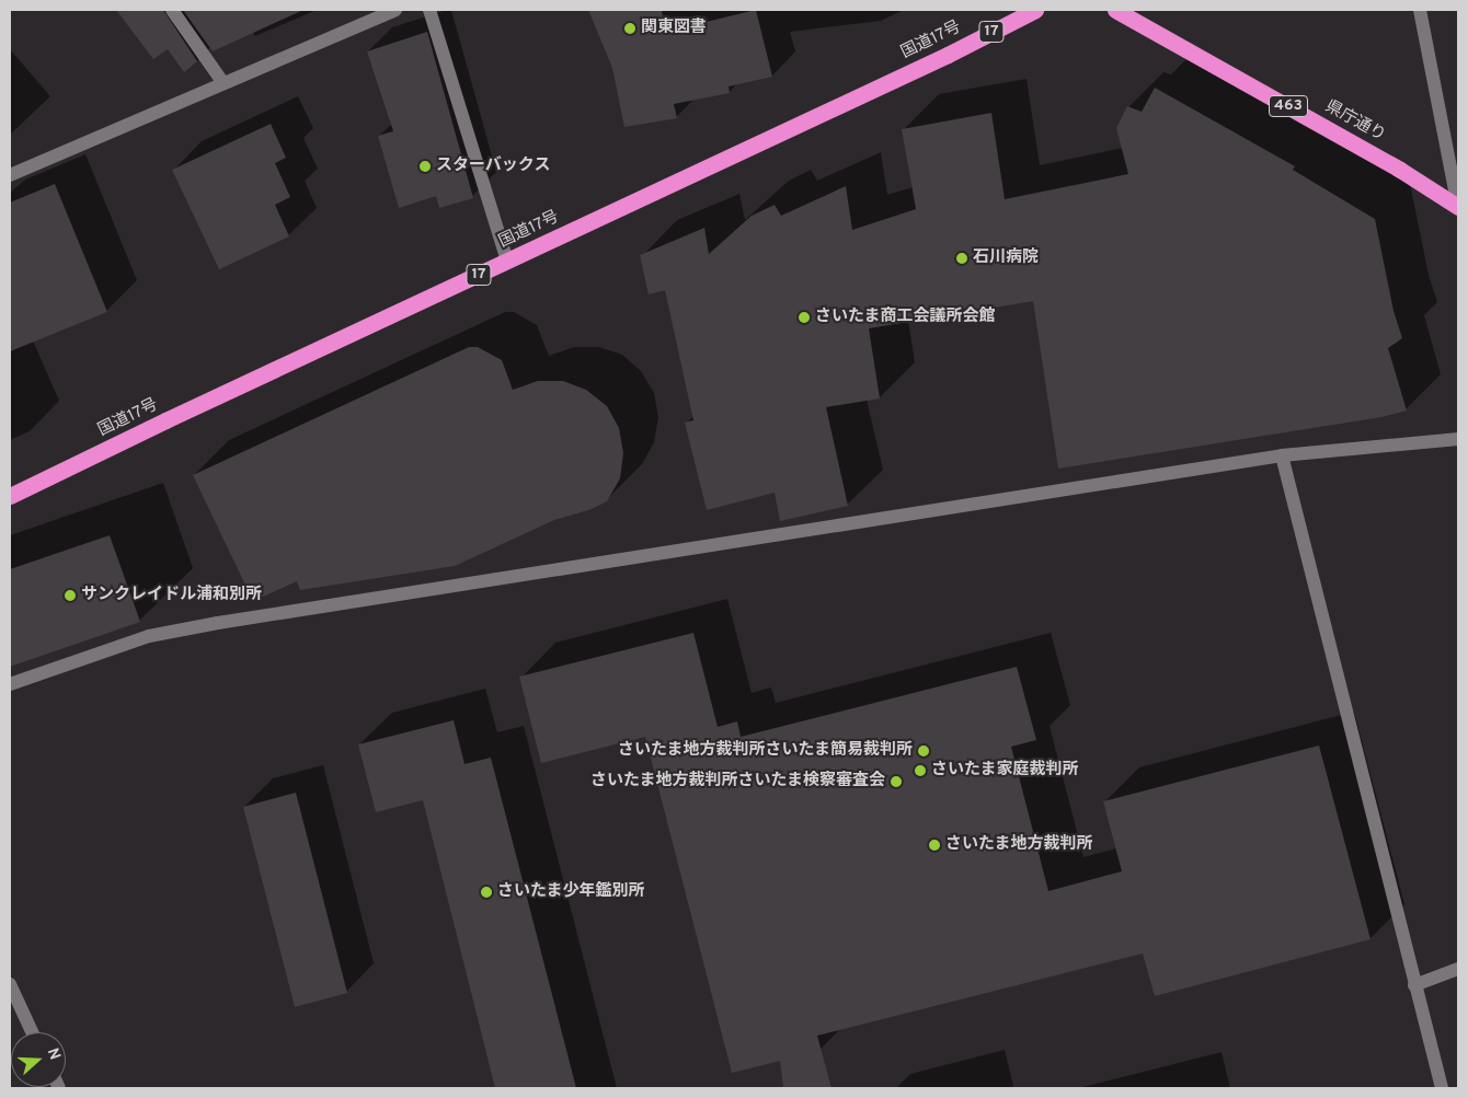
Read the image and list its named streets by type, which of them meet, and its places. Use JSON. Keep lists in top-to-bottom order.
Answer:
{
  "streets": {
    "highway": [
      "17",
      "国道17号",
      "463",
      "県庁通り"
    ]
  },
  "places": [
    "関東図書",
    "スターバックス",
    "石川病院",
    "さいたま商工会議所会館",
    "サンクレイドル浦和別所",
    "さいたま地方裁判所さいたま簡易裁判所",
    "さいたま家庭裁判所",
    "さいたま地方裁判所さいたま検察審査会",
    "さいたま地方裁判所",
    "さいたま少年鑑別所"
  ],
  "north": "right"
}
